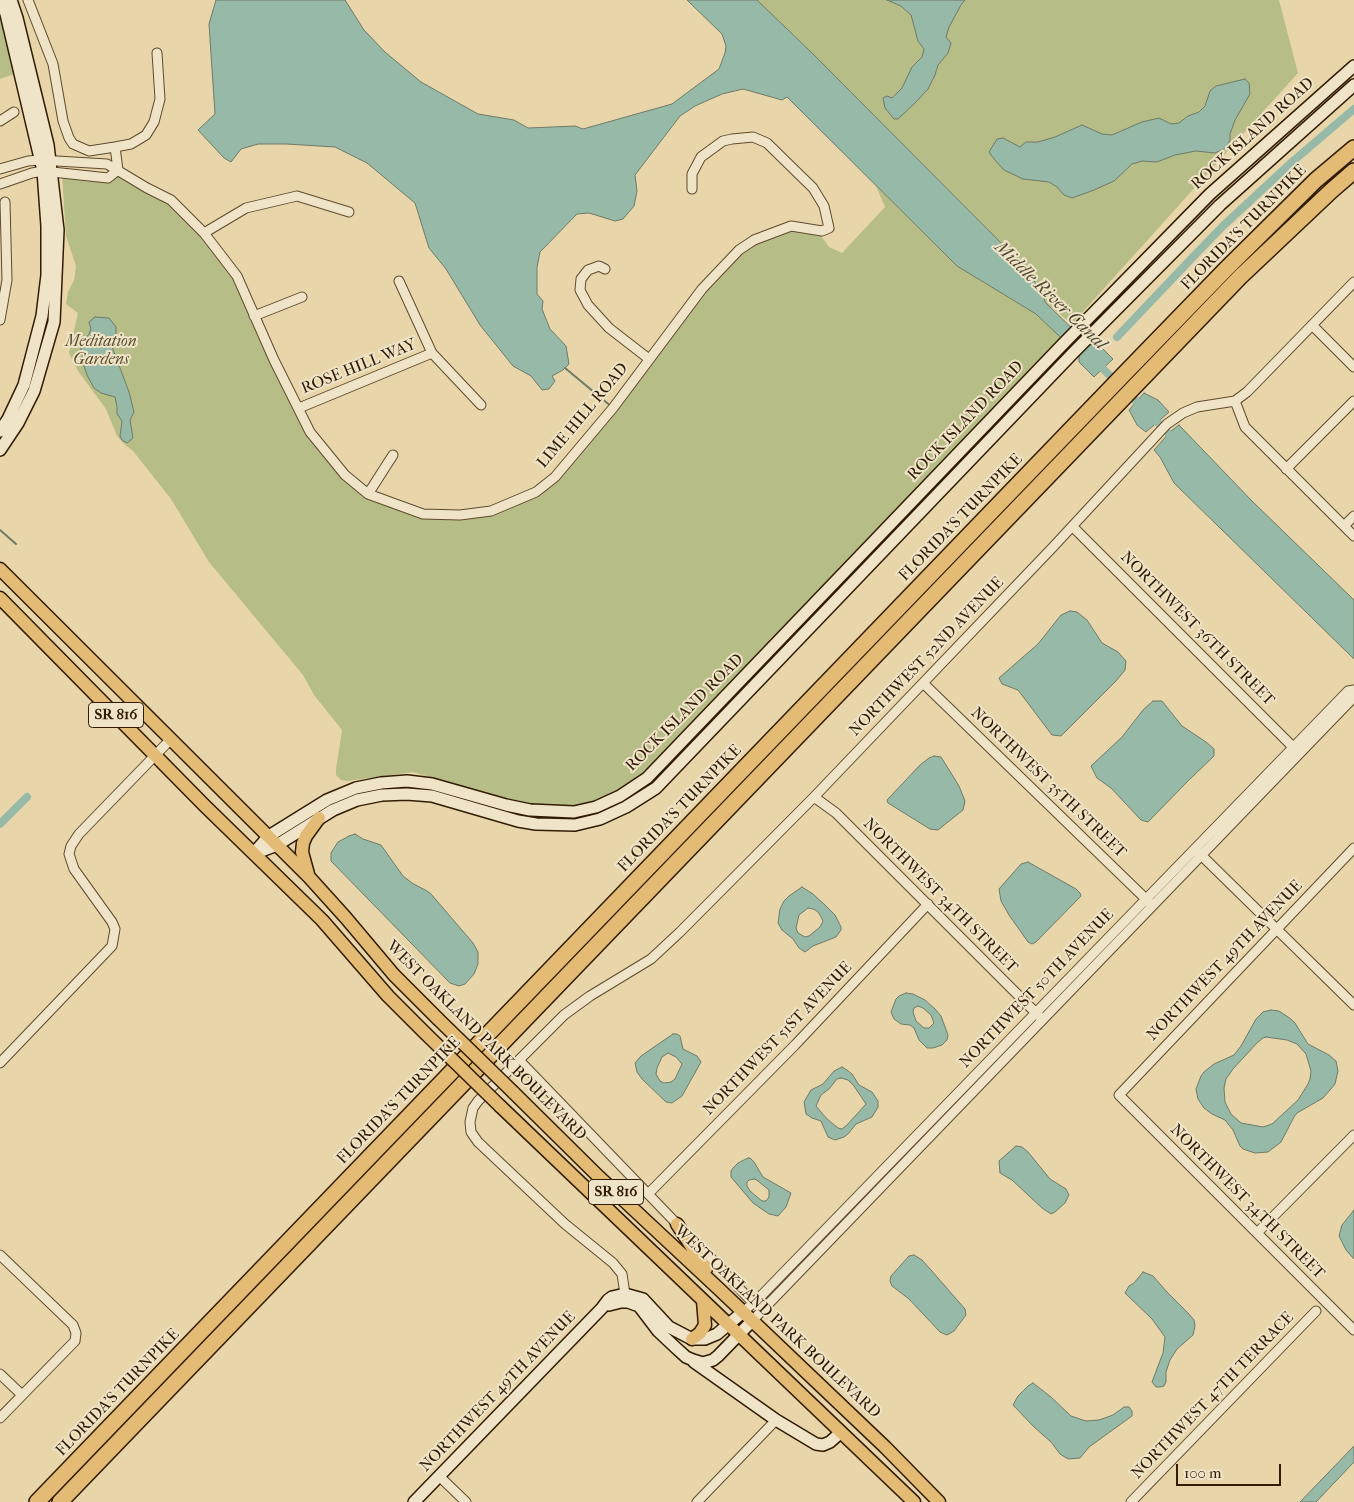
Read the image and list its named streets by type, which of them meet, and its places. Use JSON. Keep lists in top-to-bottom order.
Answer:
{
  "streets": {
    "highway": ["FLORIDA'S TURNPIKE"],
    "main road": [
      "ROCK ISLAND ROAD",
      "SR 816",
      "NORTHWEST 49TH AVENUE",
      "WEST OAKLAND PARK BOULEVARD"
    ],
    "street": [
      "ROSE HILL WAY",
      "LIME HILL ROAD",
      "NORTHWEST 36TH STREET",
      "NORTHWEST 52ND AVENUE",
      "NORTHWEST 35TH STREET",
      "NORTHWEST 34TH STREET",
      "NORTHWEST 50TH AVENUE",
      "NORTHWEST 51ST AVENUE",
      "NORTHWEST 47TH TERRACE"
    ]
  },
  "crossings": [
    ["ROCK ISLAND ROAD", "WEST OAKLAND PARK BOULEVARD"],
    ["ROSE HILL WAY", "LIME HILL ROAD"],
    ["NORTHWEST 36TH STREET", "NORTHWEST 52ND AVENUE"],
    ["NORTHWEST 36TH STREET", "NORTHWEST 50TH AVENUE"],
    ["NORTHWEST 52ND AVENUE", "NORTHWEST 35TH STREET"],
    ["NORTHWEST 52ND AVENUE", "NORTHWEST 34TH STREET"],
    ["NORTHWEST 52ND AVENUE", "NORTHWEST 49TH AVENUE"],
    ["NORTHWEST 35TH STREET", "NORTHWEST 50TH AVENUE"],
    ["NORTHWEST 34TH STREET", "NORTHWEST 49TH AVENUE"],
    ["NORTHWEST 34TH STREET", "NORTHWEST 50TH AVENUE"],
    ["NORTHWEST 34TH STREET", "NORTHWEST 51ST AVENUE"],
    ["NORTHWEST 50TH AVENUE", "WEST OAKLAND PARK BOULEVARD"]
  ],
  "water": ["Middle River Canal"],
  "parks": ["Meditation Gardens"],
  "scale_bar": "100 m"
}
